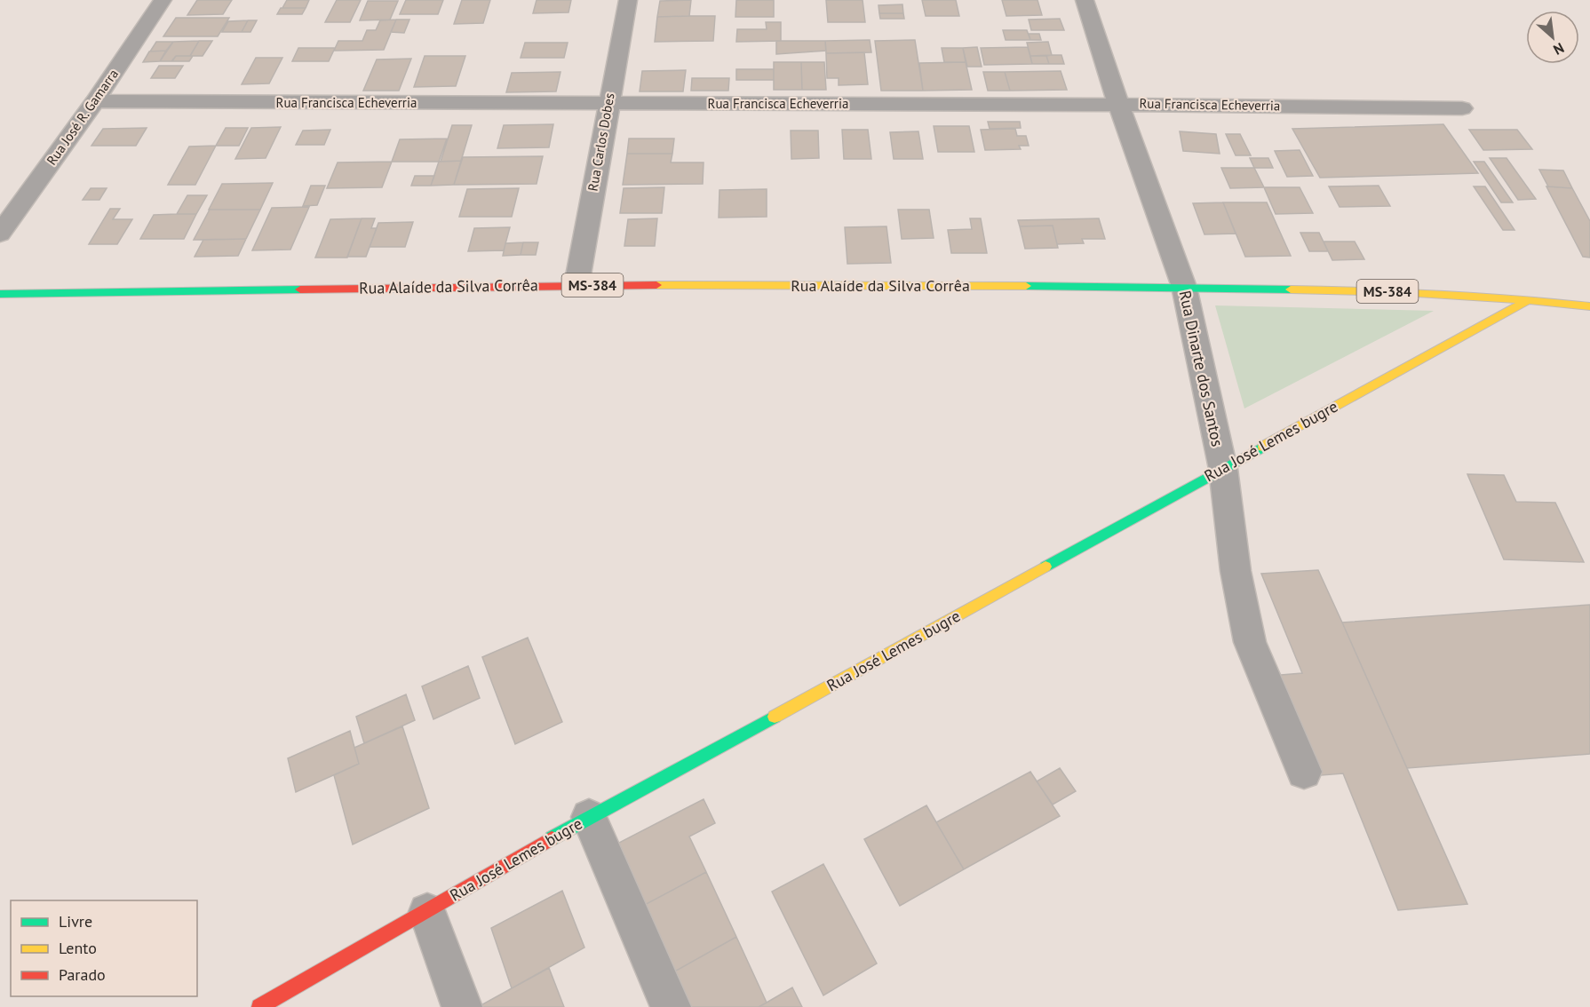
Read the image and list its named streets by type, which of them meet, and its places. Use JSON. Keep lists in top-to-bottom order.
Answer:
{
  "streets": {
    "main road": ["MS-384", "Rua Alaíde da Silva Corrêa", "Rua José Lemes bugre"],
    "street": [
      "Rua Francisca Echeverria",
      "Rua José R. Gamarra",
      "Rua Carlos Dobes",
      "Rua Dinarte dos Santos"
    ]
  },
  "crossings": [
    ["Rua Francisca Echeverria", "Rua José R. Gamarra"],
    ["Rua Francisca Echeverria", "Rua Carlos Dobes"],
    ["Rua Francisca Echeverria", "Rua Dinarte dos Santos"],
    ["Rua Carlos Dobes", "Rua Alaíde da Silva Corrêa"],
    ["MS-384", "Rua Alaíde da Silva Corrêa"],
    ["MS-384", "Rua Dinarte dos Santos"],
    ["MS-384", "Rua José Lemes bugre"],
    ["Rua Alaíde da Silva Corrêa", "Rua Dinarte dos Santos"],
    ["Rua Dinarte dos Santos", "Rua José Lemes bugre"]
  ],
  "legend": ["Livre", "Lento", "Parado"],
  "north": "bottom right"
}
